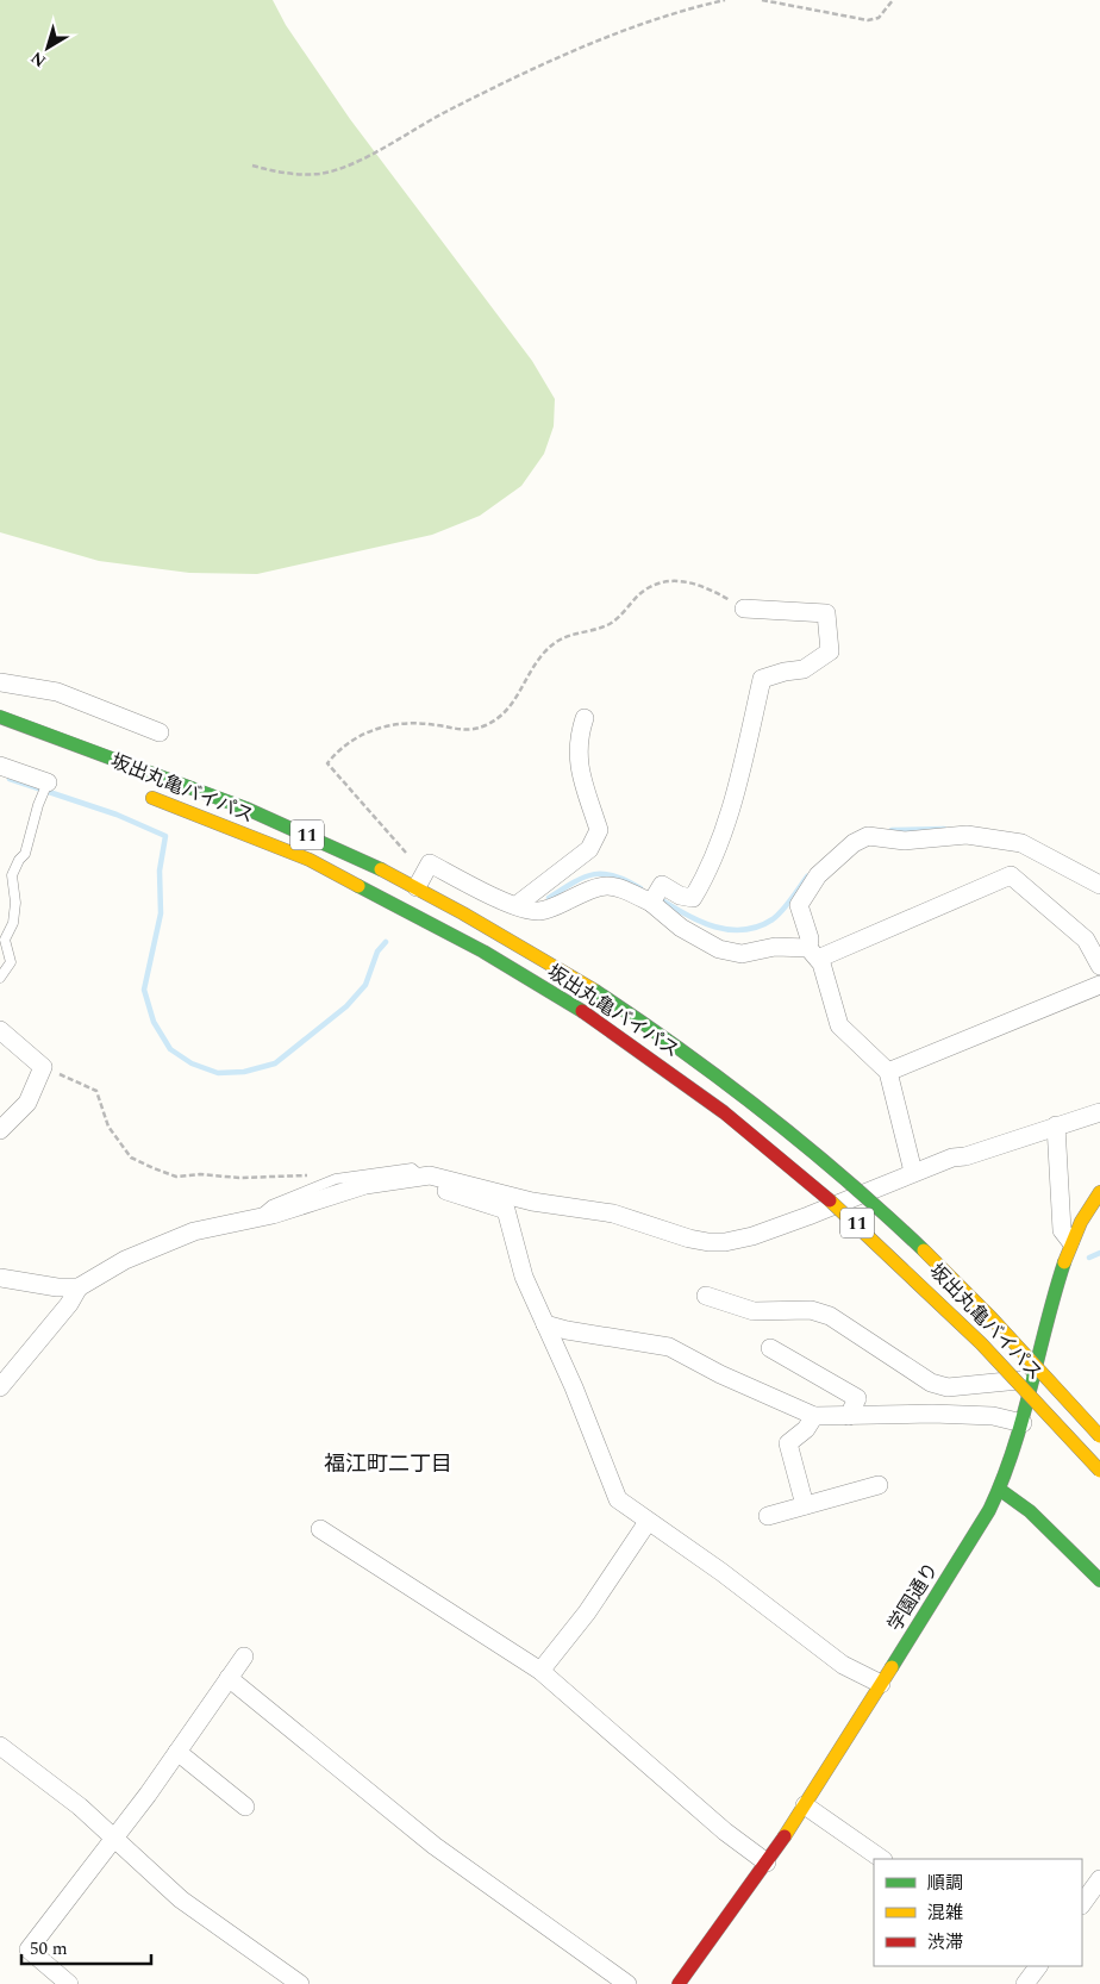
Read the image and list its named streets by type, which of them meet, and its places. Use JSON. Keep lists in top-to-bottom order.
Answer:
{
  "streets": {
    "main road": ["坂出丸亀バイパス", "11", "学園通り"]
  },
  "districts": ["福江町二丁目"],
  "legend": ["順調", "混雑", "渋滞"],
  "scale_bar": "50 m",
  "north": "bottom left"
}
